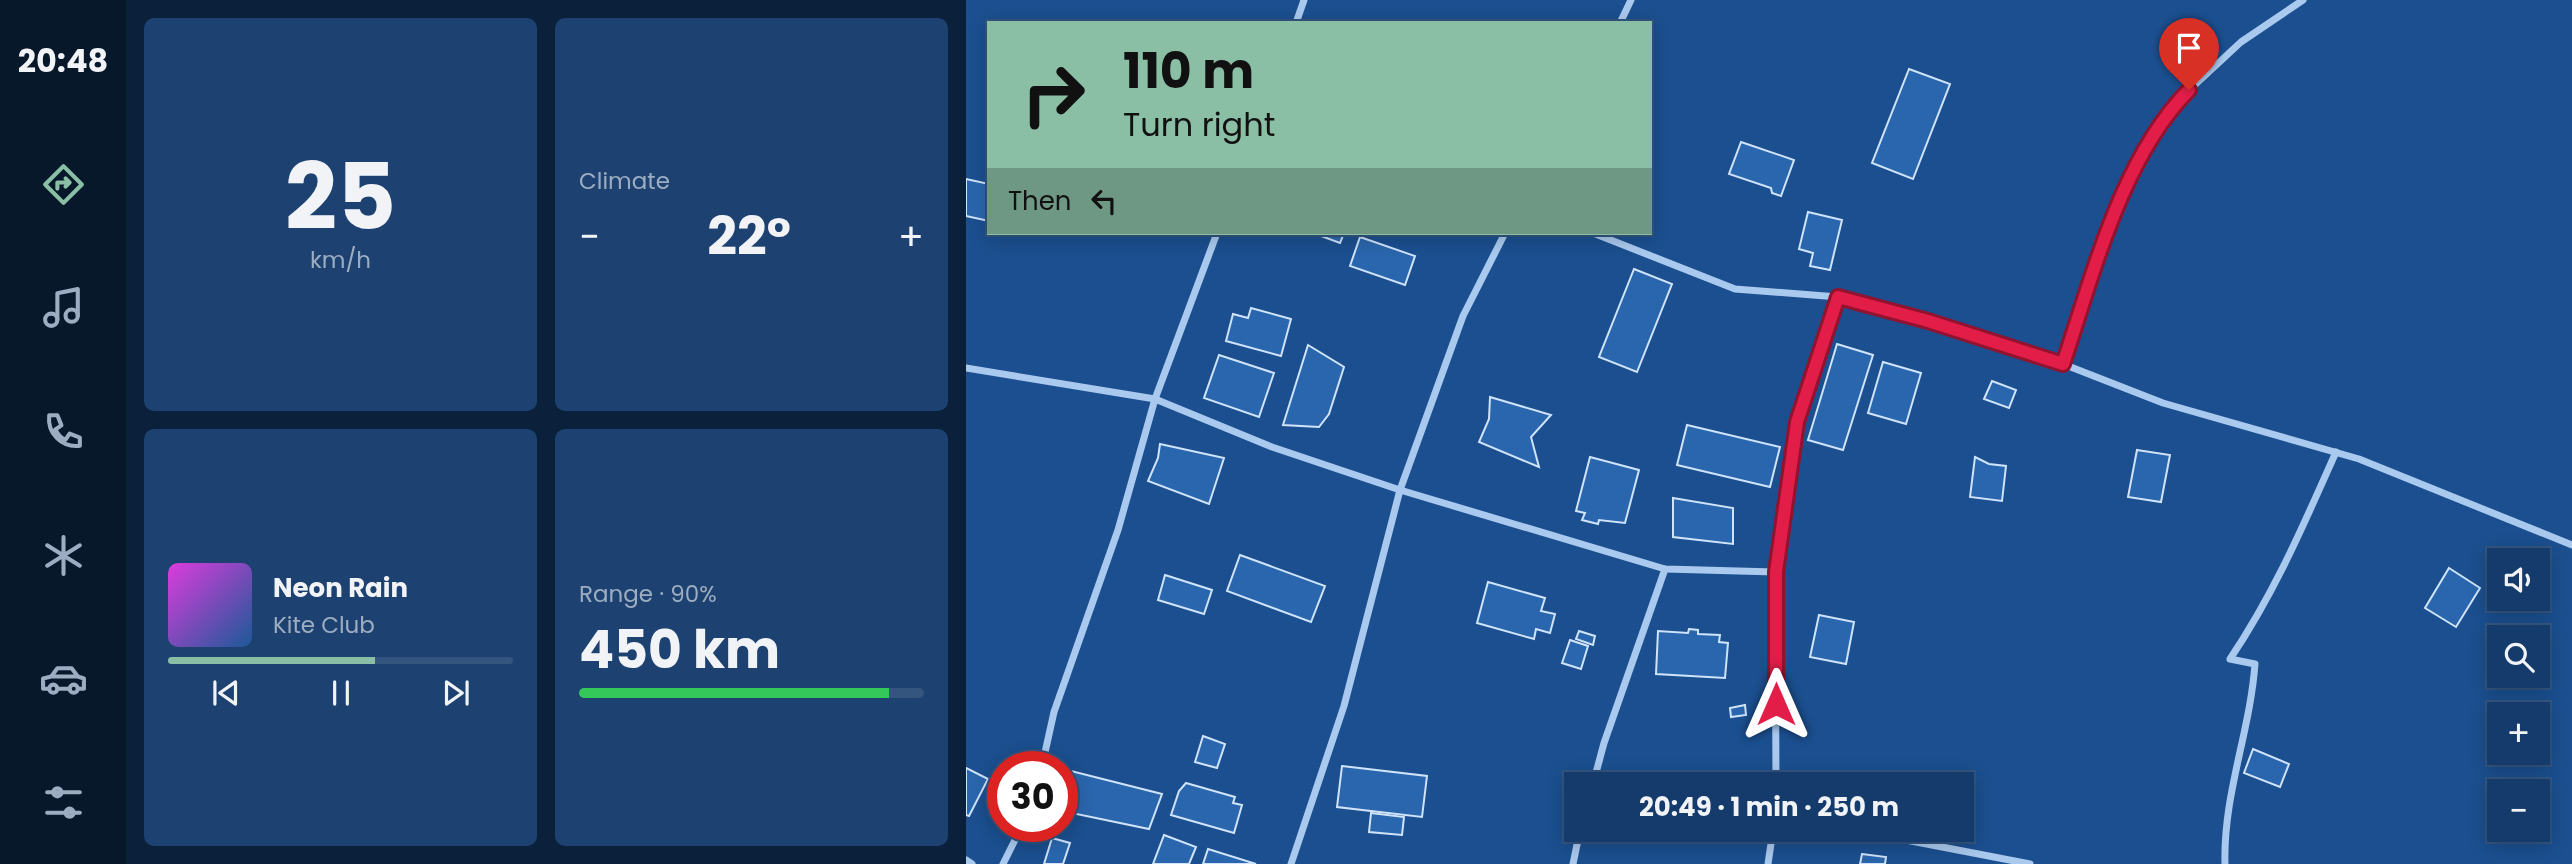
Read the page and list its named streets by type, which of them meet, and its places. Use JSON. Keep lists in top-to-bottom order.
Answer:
{
  "page": {
    "tabs": "20:48",
    "tile": [
      ["25", "km/h"],
      "Climate",
      ["Range · 90%", "450 km"]
    ],
    "turn": ["110 m", "Turn right"],
    "then": "Then",
    "heat": ["−", "22°", "+"],
    "map_buttons": ["+", "−"],
    "song": ["Neon Rain", "Kite Club"],
    "limit": "30",
    "trip": "20:49 · 1 min · 250 m"
  }
}
